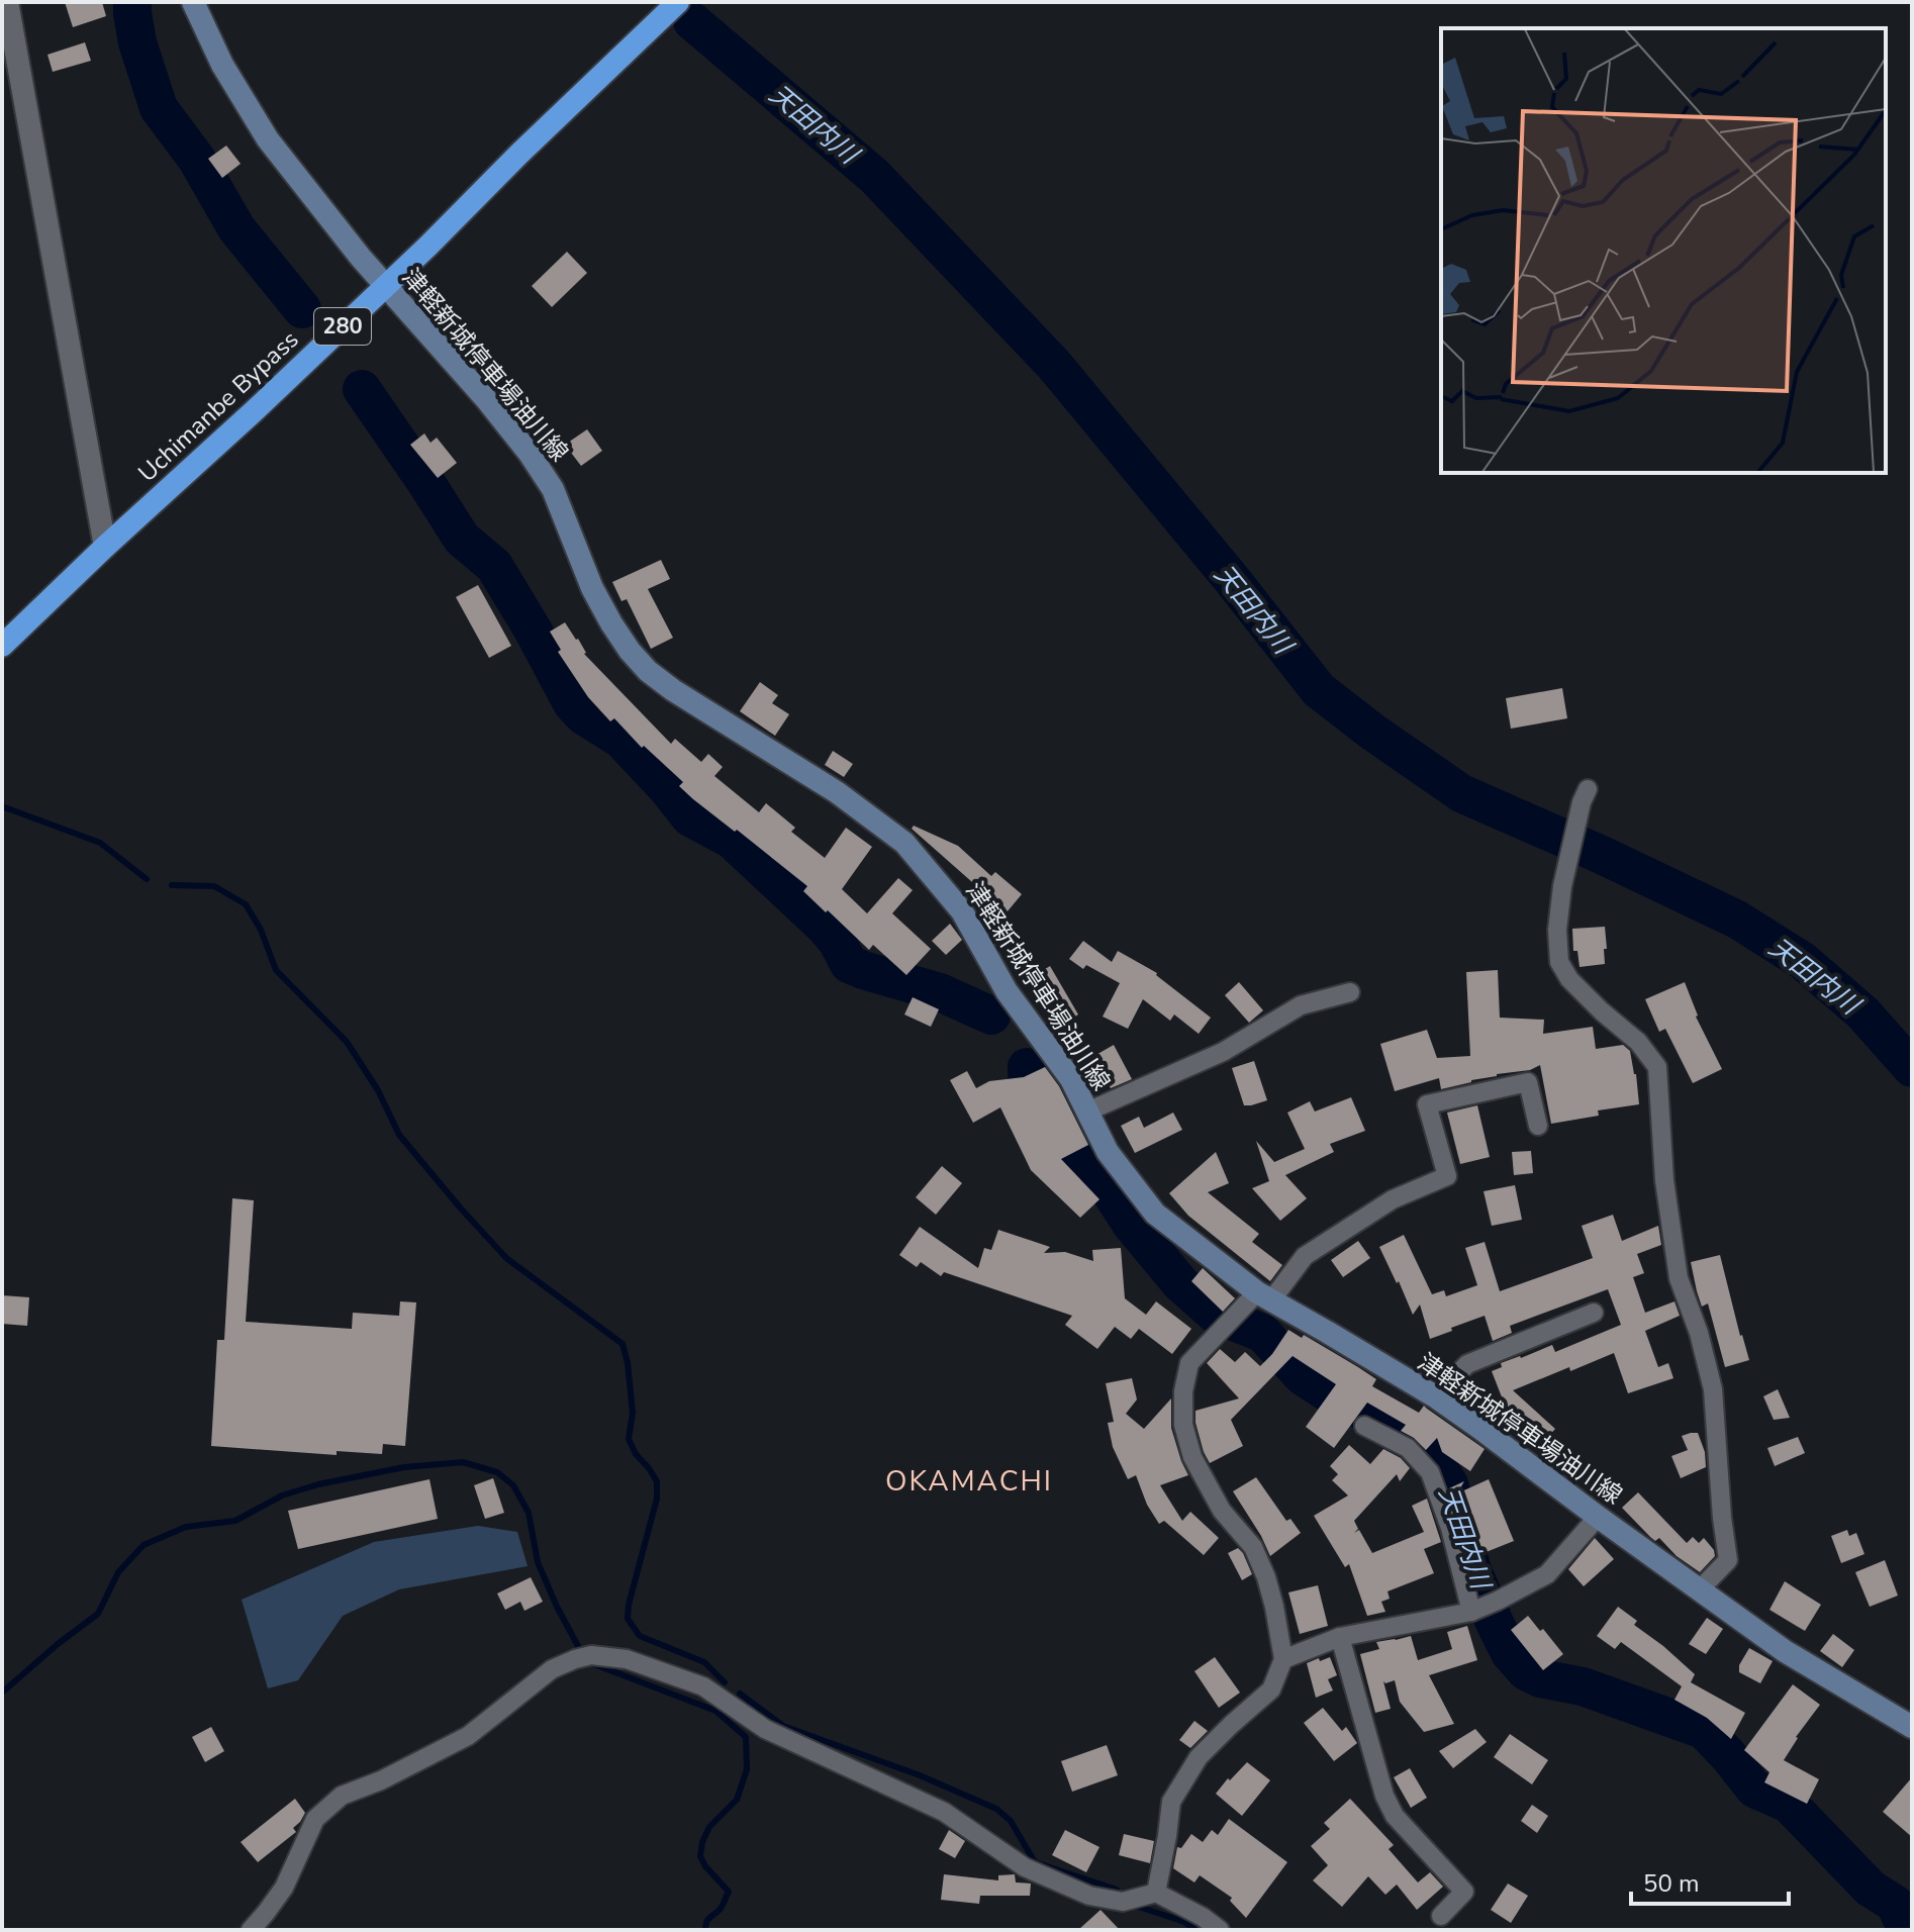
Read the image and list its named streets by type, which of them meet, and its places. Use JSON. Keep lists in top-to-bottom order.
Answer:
{
  "streets": {
    "highway": ["280", "Uchimanbe Bypass"],
    "main road": ["津軽新城停車場油川線"]
  },
  "crossings": [
    ["津軽新城停車場油川線", "Uchimanbe Bypass"]
  ],
  "districts": ["OKAMACHI"],
  "water": ["天田内川"],
  "scale_bar": "50 m"
}
